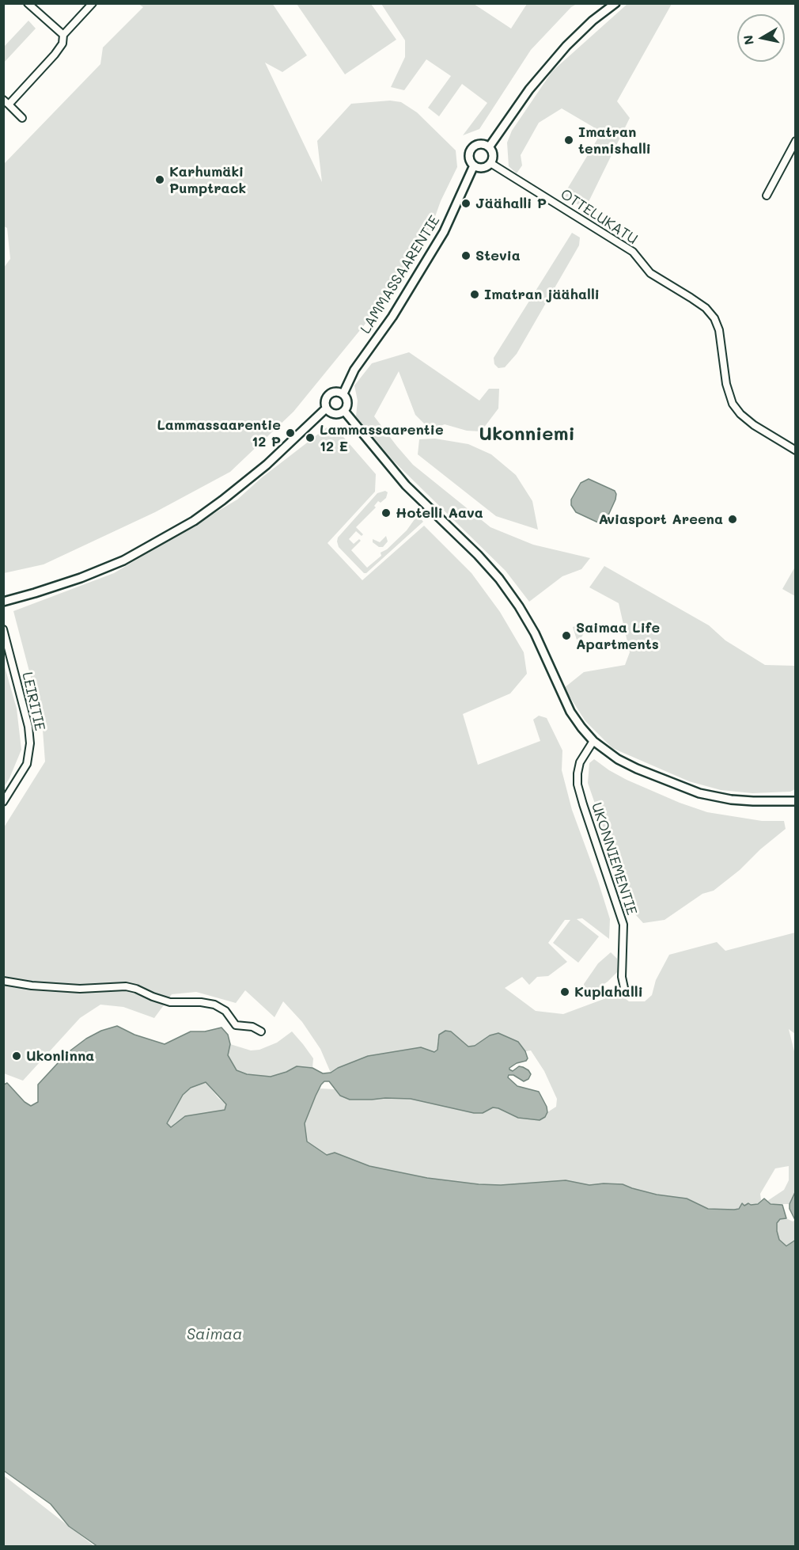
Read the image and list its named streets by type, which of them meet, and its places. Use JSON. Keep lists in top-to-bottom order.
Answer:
{
  "streets": {
    "street": [
      "OTTELUKATU",
      "LAMMASSAARENTIE",
      "LEIRITIE",
      "UKONNIEMENTIE"
    ]
  },
  "crossings": [
    ["OTTELUKATU", "LAMMASSAARENTIE"]
  ],
  "districts": ["Ukonniemi"],
  "water": ["Saimaa"],
  "places": [
    "Imatran tennishalli",
    "Karhumäki Pumptrack",
    "Jäähalli P",
    "Stevia",
    "Imatran jäähalli",
    "Lammassaarentie 12 P",
    "Lammassaarentie 12 E",
    "Hotelli Aava",
    "Aviasport Areena",
    "Saimaa Life Apartments",
    "Kuplahalli",
    "Ukonlinna"
  ],
  "north": "left"
}
